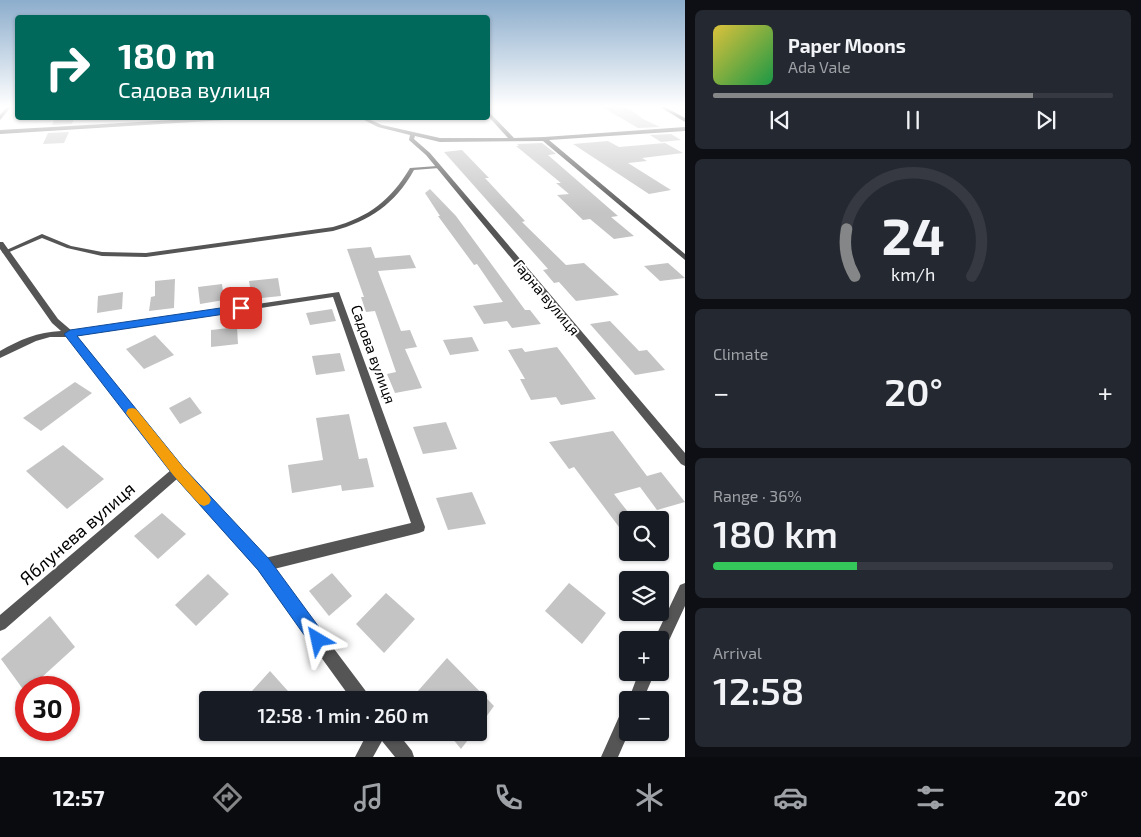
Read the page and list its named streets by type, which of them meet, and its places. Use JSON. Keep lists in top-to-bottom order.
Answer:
{
  "streets": {
    "street": ["Гарна вулиця", "Садова вулиця", "Яблунева вулиця"]
  },
  "page": {
    "turn": ["180 m", "Садова вулиця"],
    "song": ["Paper Moons", "Ada Vale"],
    "tile": [
      "Climate",
      ["Range · 36%", "180 km"],
      ["Arrival", "12:58"]
    ],
    "heat": ["−", "20°", "+"],
    "map_buttons": ["+", "−"],
    "limit": "30",
    "trip": "12:58 · 1 min · 260 m",
    "tabs": ["12:57", "20°"],
    "gauge": ["24", "km/h"]
  }
}
